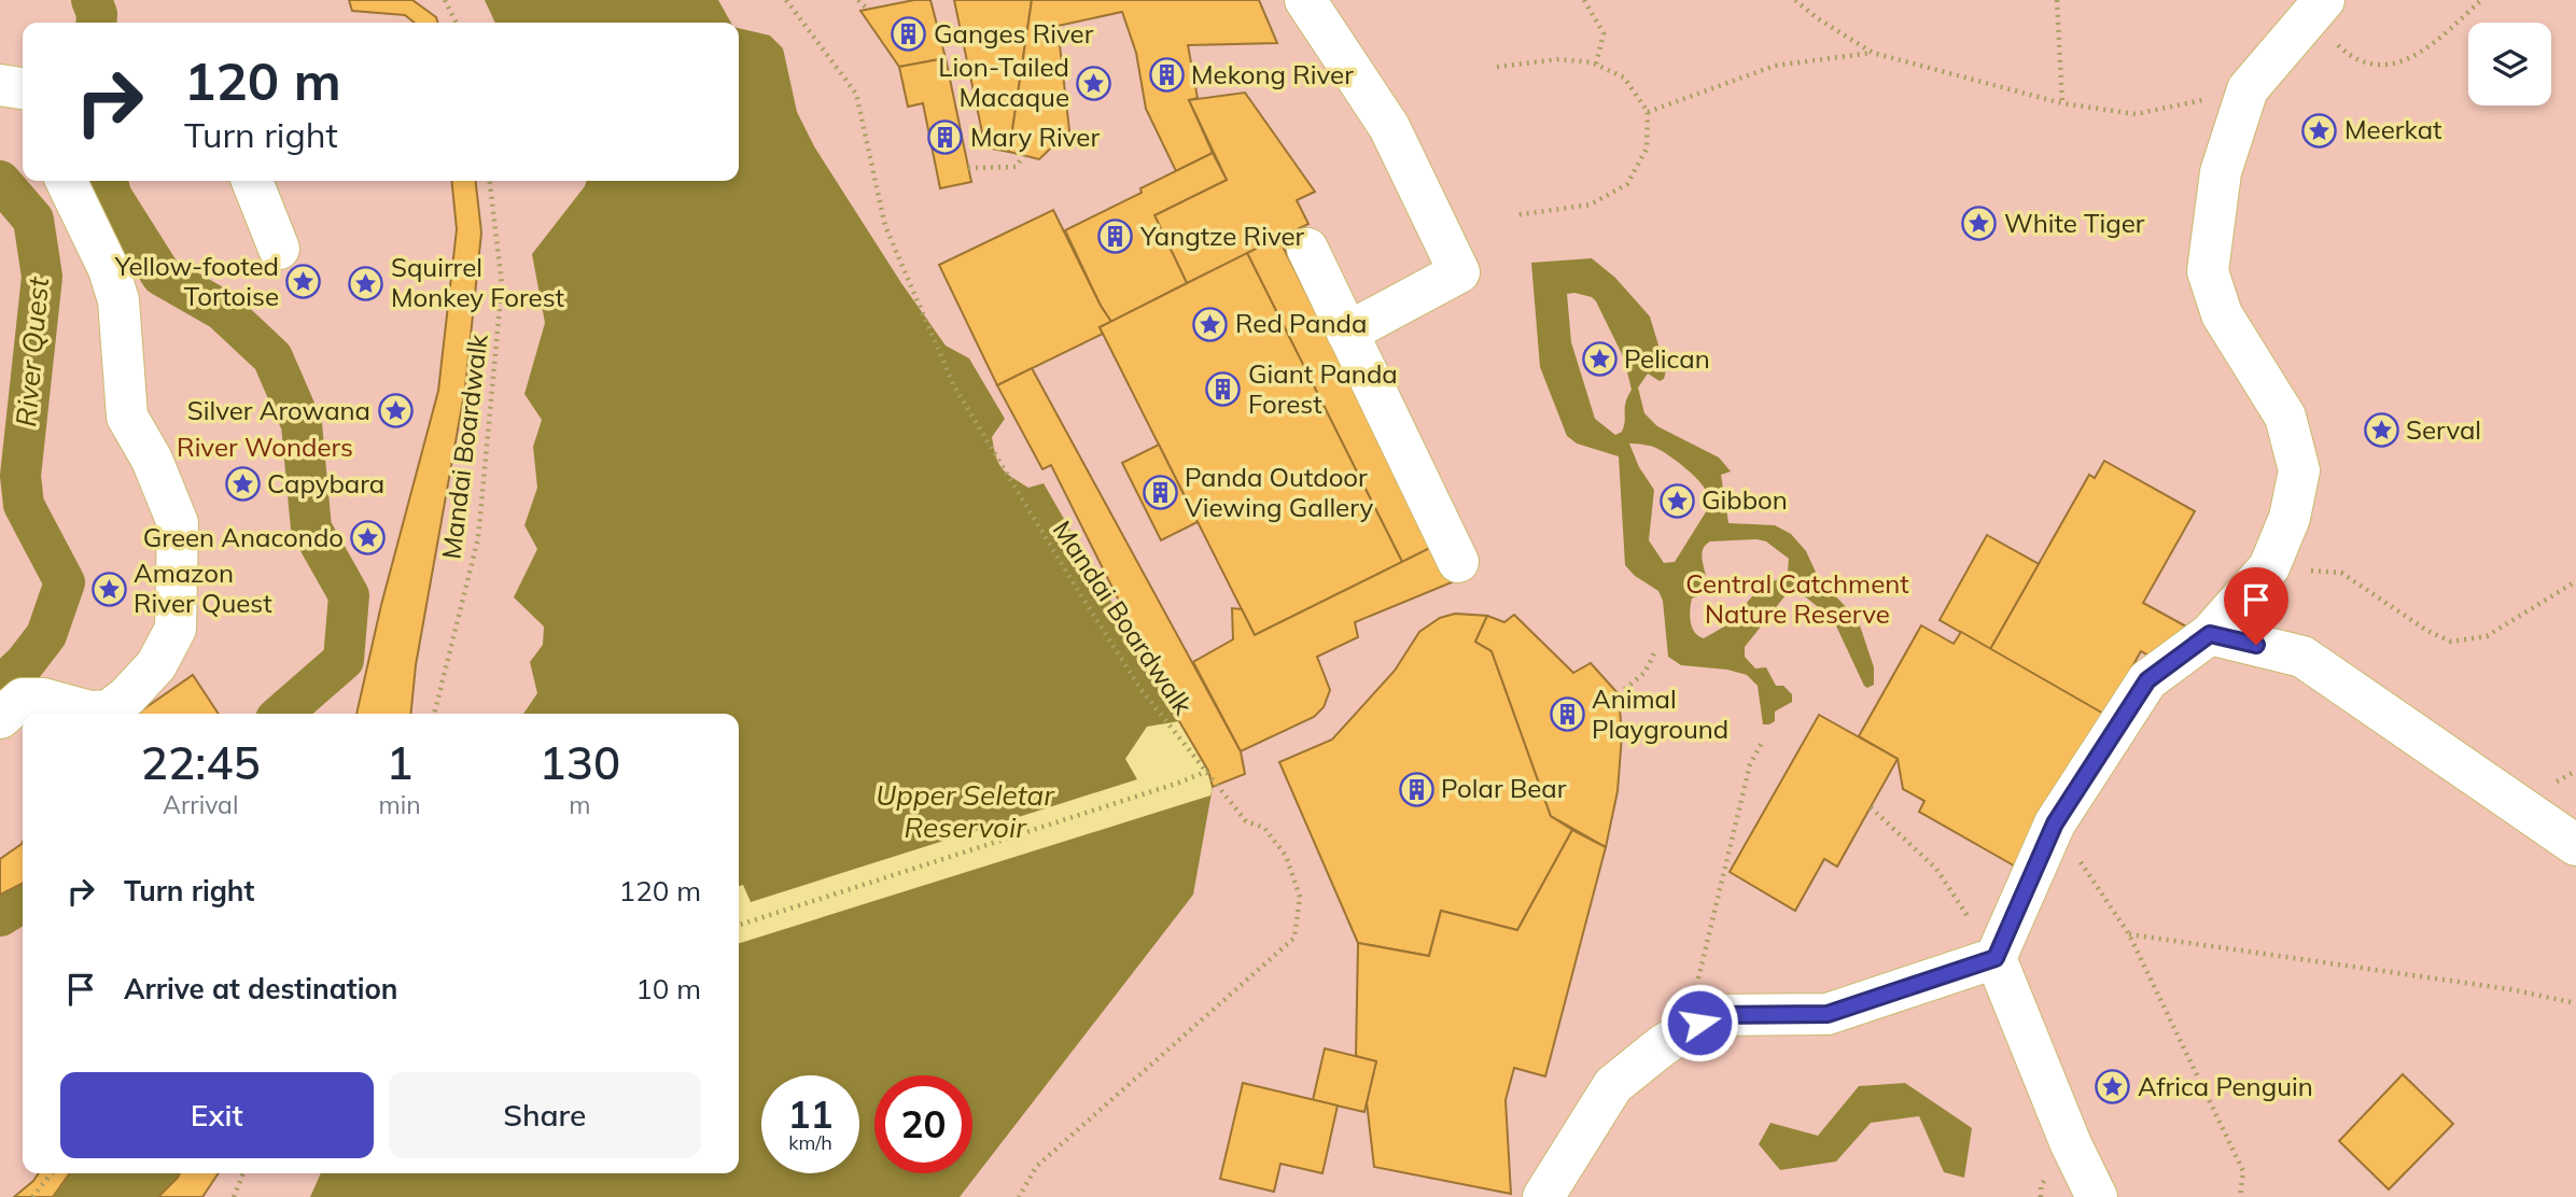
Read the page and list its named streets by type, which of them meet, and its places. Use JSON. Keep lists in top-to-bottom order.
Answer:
{
  "streets": {
    "path": ["Mandai Boardwalk"]
  },
  "water": ["River Quest", "Upper Seletar Reservoir"],
  "parks": ["River Wonders", "Central Catchment Nature Reserve"],
  "places": {
    "building": [
      "Ganges River",
      "Mekong River",
      "Mary River",
      "Yangtze River",
      "Giant Panda Forest",
      "Panda Outdoor Viewing Gallery",
      "Animal Playground",
      "Polar Bear"
    ],
    "place": [
      "Lion-Tailed Macaque",
      "Meerkat",
      "White Tiger",
      "Yellow-footed Tortoise",
      "Squirrel Monkey Forest",
      "Red Panda",
      "Pelican",
      "Silver Arowana",
      "Serval",
      "Capybara",
      "Gibbon",
      "Green Anacondo",
      "Amazon River Quest",
      "Africa Penguin"
    ]
  },
  "page": {
    "turn": ["120 m", "Turn right"],
    "eta": [
      "22:45",
      "Arrival",
      "1",
      "min",
      "130",
      "m"
    ],
    "list": [
      {
        "name": "Turn right",
        "value": "120 m"
      },
      {
        "name": "Arrive at destination",
        "value": "10 m"
      }
    ],
    "buttons": ["Exit", "Share"],
    "speed": "11 km/h",
    "limit": "20"
  }
}
